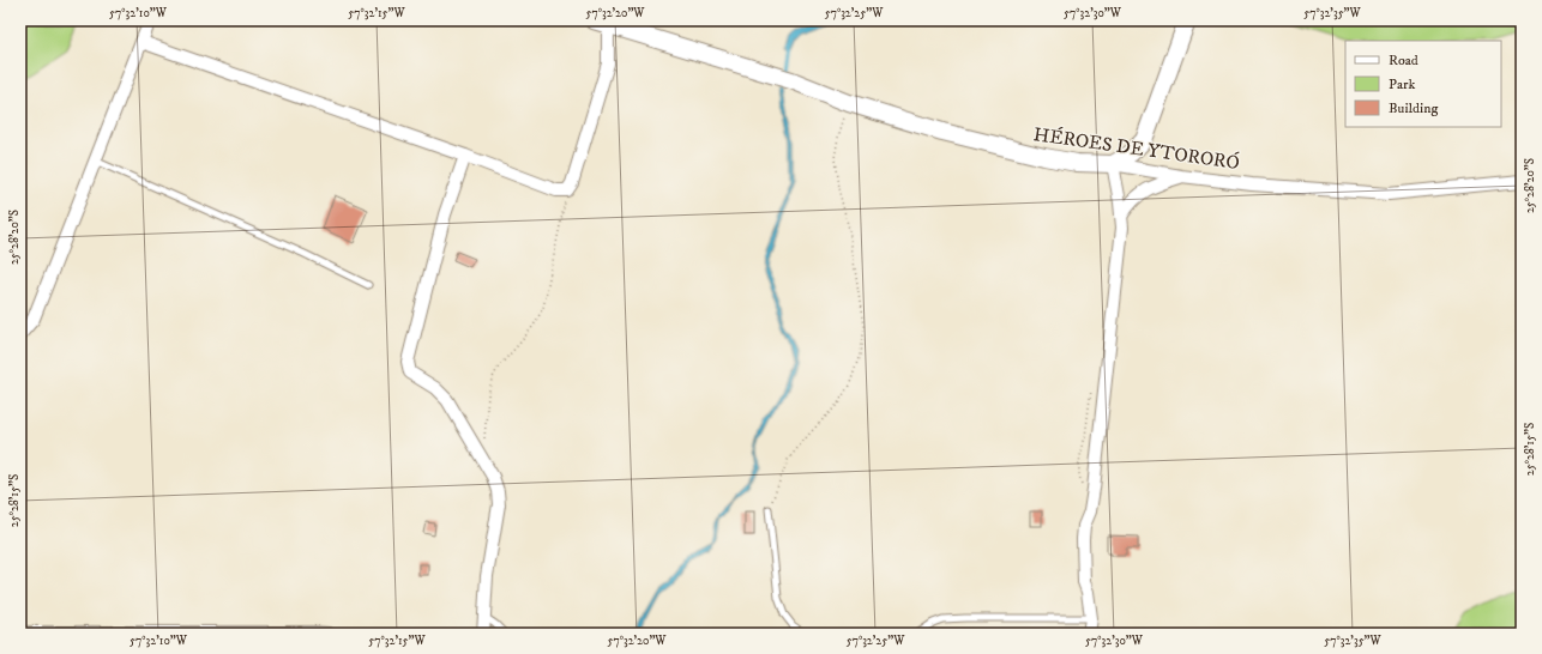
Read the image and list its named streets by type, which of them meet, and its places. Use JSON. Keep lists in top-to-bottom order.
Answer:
{
  "streets": {
    "main road": ["HÉROES DE YTORORÓ"]
  },
  "legend": ["Road", "Park", "Building"],
  "coordinates": [
    "57°32'10\"W",
    "57°32'15\"W",
    "57°32'20\"W",
    "57°32'25\"W",
    "57°32'30\"W",
    "57°32'35\"W",
    "25°28'20\"S",
    "25°28'15\"S"
  ]
}
